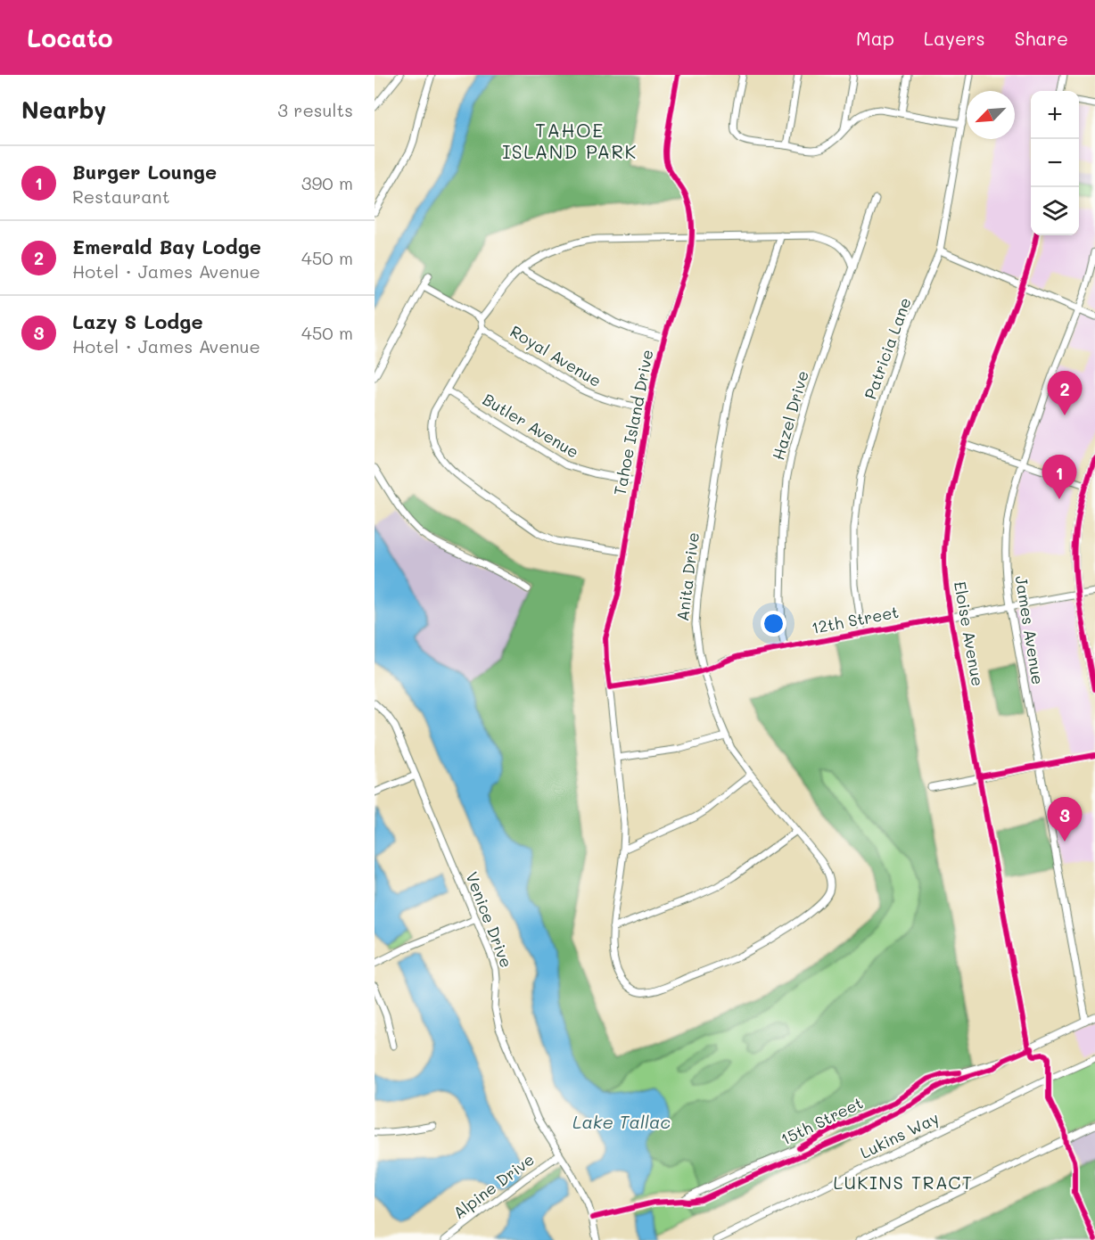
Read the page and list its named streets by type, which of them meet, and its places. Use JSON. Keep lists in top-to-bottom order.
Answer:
{
  "streets": {
    "street": [
      "Patricia Lane",
      "Royal Avenue",
      "Hazel Drive",
      "Tahoe Island Drive",
      "Butler Avenue",
      "Anita Drive",
      "12th Street",
      "James Avenue",
      "Eloise Avenue",
      "Venice Drive",
      "15th Street",
      "Lukins Way",
      "Alpine Drive"
    ]
  },
  "crossings": [
    ["Patricia Lane", "12th Street"],
    ["Royal Avenue", "Tahoe Island Drive"],
    ["Hazel Drive", "12th Street"],
    ["Tahoe Island Drive", "Butler Avenue"],
    ["Tahoe Island Drive", "Anita Drive"],
    ["Tahoe Island Drive", "12th Street"],
    ["Anita Drive", "12th Street"],
    ["12th Street", "James Avenue"],
    ["12th Street", "Eloise Avenue"],
    ["James Avenue", "15th Street"],
    ["Eloise Avenue", "15th Street"],
    ["Venice Drive", "15th Street"],
    ["Venice Drive", "Alpine Drive"]
  ],
  "districts": ["TAHOE ISLAND PARK", "LUKINS TRACT"],
  "water": ["Lake Tallac"],
  "north": "bottom left",
  "page": {
    "header": "Locato",
    "nav": ["Map", "Layers", "Share"],
    "heading": ["Nearby", "3 results"],
    "map_buttons": ["+", "−"],
    "list": [
      {
        "mark": "1",
        "name": "Burger Lounge",
        "note": "Restaurant",
        "value": "390 m"
      },
      {
        "mark": "2",
        "name": "Emerald Bay Lodge",
        "note": "Hotel · James Avenue",
        "value": "450 m"
      },
      {
        "mark": "3",
        "name": "Lazy S Lodge",
        "note": "Hotel · James Avenue",
        "value": "450 m"
      }
    ],
    "pins": ["2", "1", "3"]
  }
}
